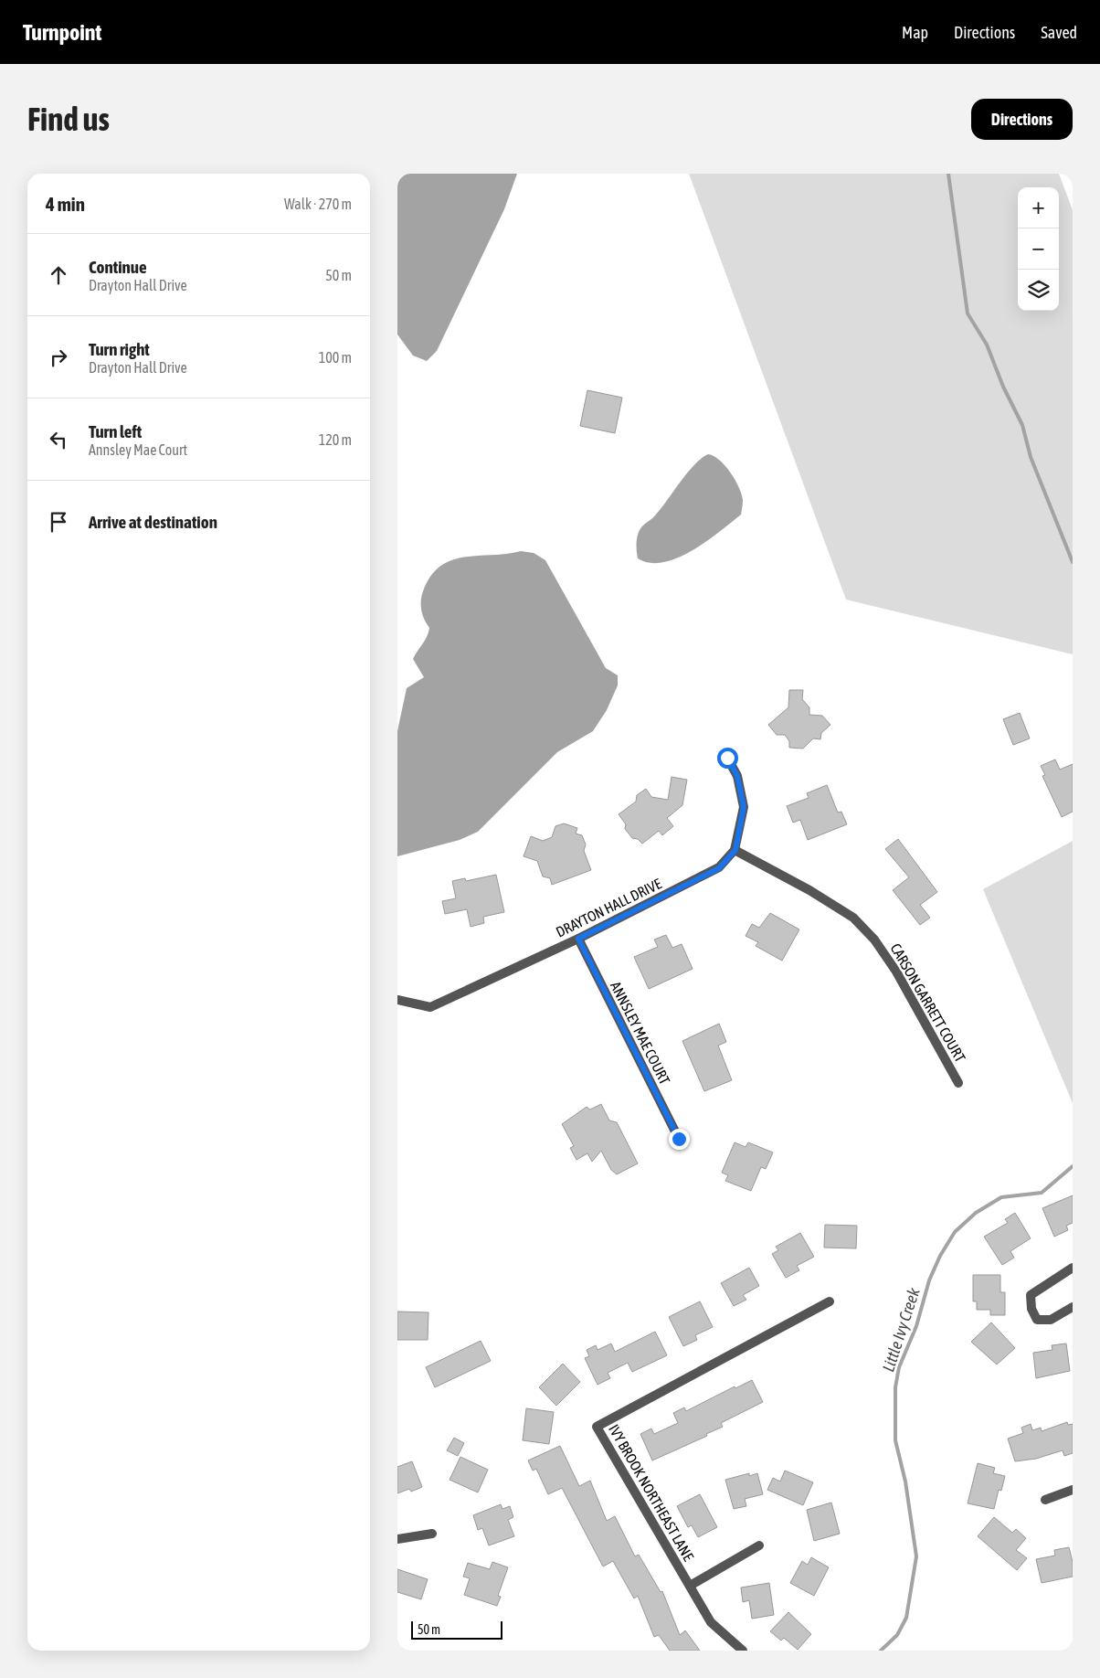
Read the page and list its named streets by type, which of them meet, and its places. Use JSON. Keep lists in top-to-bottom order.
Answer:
{
  "streets": {
    "street": [
      "DRAYTON HALL DRIVE",
      "CARSON GARRETT COURT",
      "ANNSLEY MAE COURT",
      "IVY BROOK NORTHEAST LANE"
    ]
  },
  "crossings": [
    ["DRAYTON HALL DRIVE", "CARSON GARRETT COURT"],
    ["DRAYTON HALL DRIVE", "ANNSLEY MAE COURT"]
  ],
  "water": ["Little Ivy Creek"],
  "scale_bar": "50 m",
  "page": {
    "header": "Turnpoint",
    "nav": ["Map", "Directions", "Saved"],
    "buttons": "Directions",
    "title": "Find us",
    "heading": ["4 min", "Walk · 270 m"],
    "map_buttons": ["+", "−"],
    "list": [
      ["Continue", "Drayton Hall Drive", "50 m"],
      ["Turn right", "Drayton Hall Drive", "100 m"],
      ["Turn left", "Annsley Mae Court", "120 m"],
      "Arrive at destination"
    ],
    "scale": "50 m"
  }
}
